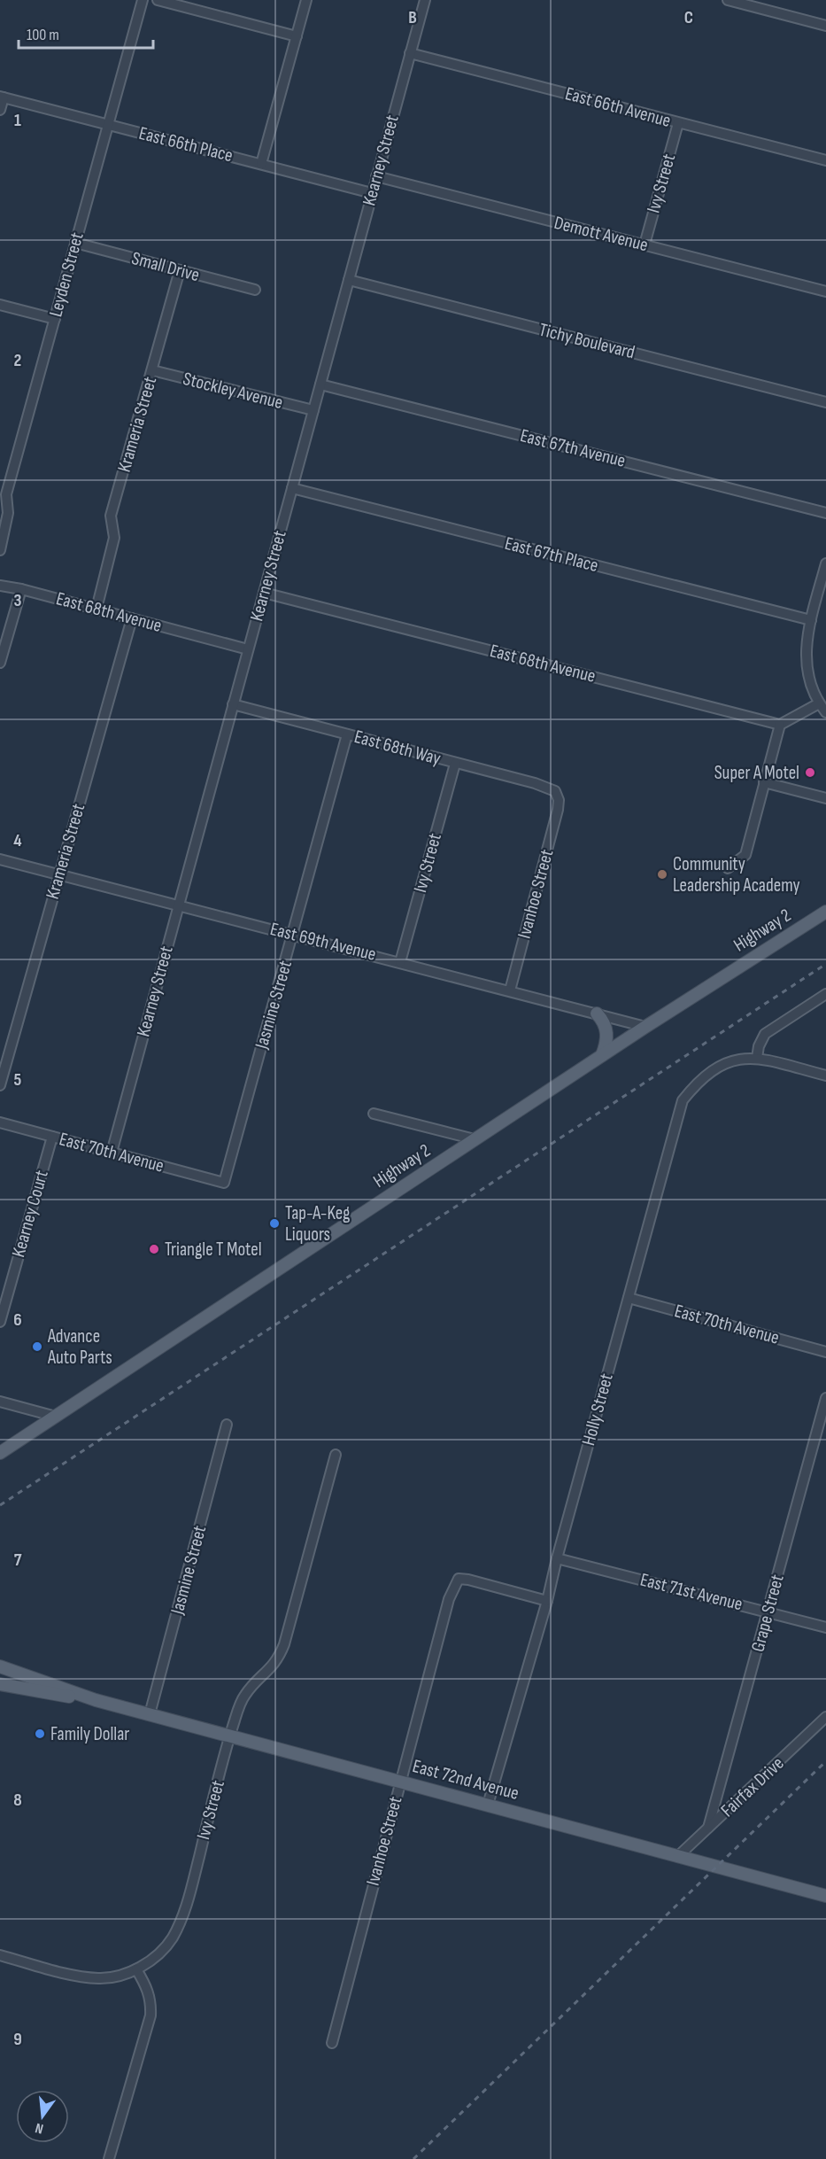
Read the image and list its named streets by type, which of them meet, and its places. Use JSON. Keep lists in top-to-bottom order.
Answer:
{
  "streets": {
    "main road": ["Highway 2", "East 72nd Avenue"],
    "street": [
      "East 66th Avenue",
      "East 66th Place",
      "Kearney Street",
      "Ivy Street",
      "Demott Avenue",
      "Small Drive",
      "Leyden Street",
      "Tichy Boulevard",
      "Stockley Avenue",
      "Krameria Street",
      "East 67th Avenue",
      "East 67th Place",
      "East 68th Avenue",
      "East 68th Way",
      "Ivanhoe Street",
      "East 69th Avenue",
      "Jasmine Street",
      "East 70th Avenue",
      "Kearney Court",
      "Holly Street",
      "East 71st Avenue",
      "Grape Street",
      "Fairfax Drive"
    ]
  },
  "crossings": [
    ["East 66th Avenue", "Kearney Street"],
    ["East 66th Avenue", "Ivy Street"],
    ["East 66th Place", "Kearney Street"],
    ["East 66th Place", "Leyden Street"],
    ["Kearney Street", "Demott Avenue"],
    ["Kearney Street", "Tichy Boulevard"],
    ["Kearney Street", "Stockley Avenue"],
    ["Kearney Street", "East 67th Avenue"],
    ["Kearney Street", "East 67th Place"],
    ["Kearney Street", "East 68th Avenue"],
    ["Kearney Street", "East 68th Way"],
    ["Kearney Street", "East 69th Avenue"],
    ["Kearney Street", "East 70th Avenue"],
    ["Ivy Street", "Demott Avenue"],
    ["Ivy Street", "East 68th Way"],
    ["Ivy Street", "East 69th Avenue"],
    ["Ivy Street", "East 72nd Avenue"],
    ["Small Drive", "Leyden Street"],
    ["Small Drive", "Krameria Street"],
    ["Stockley Avenue", "Krameria Street"],
    ["Krameria Street", "East 68th Avenue"],
    ["Krameria Street", "East 69th Avenue"],
    ["East 68th Way", "Ivanhoe Street"],
    ["East 68th Way", "Jasmine Street"],
    ["Ivanhoe Street", "East 69th Avenue"],
    ["Ivanhoe Street", "Holly Street"],
    ["Ivanhoe Street", "East 72nd Avenue"],
    ["Highway 2", "East 69th Avenue"],
    ["East 69th Avenue", "Jasmine Street"],
    ["Jasmine Street", "East 70th Avenue"],
    ["Jasmine Street", "East 72nd Avenue"],
    ["East 70th Avenue", "Kearney Court"],
    ["East 70th Avenue", "Holly Street"],
    ["Holly Street", "East 71st Avenue"],
    ["Holly Street", "East 72nd Avenue"],
    ["East 71st Avenue", "Grape Street"],
    ["Grape Street", "Fairfax Drive"],
    ["East 72nd Avenue", "Fairfax Drive"]
  ],
  "places": [
    "Super A Motel",
    "Community Leadership Academy",
    "Tap-A-Keg Liquors",
    "Triangle T Motel",
    "Advance Auto Parts",
    "Family Dollar"
  ],
  "scale_bar": "100 m",
  "north": "bottom",
  "grid": {
    "columns": ["B", "C"],
    "rows": [
      "1",
      "2",
      "3",
      "4",
      "5",
      "6",
      "7",
      "8",
      "9"
    ]
  }
}
